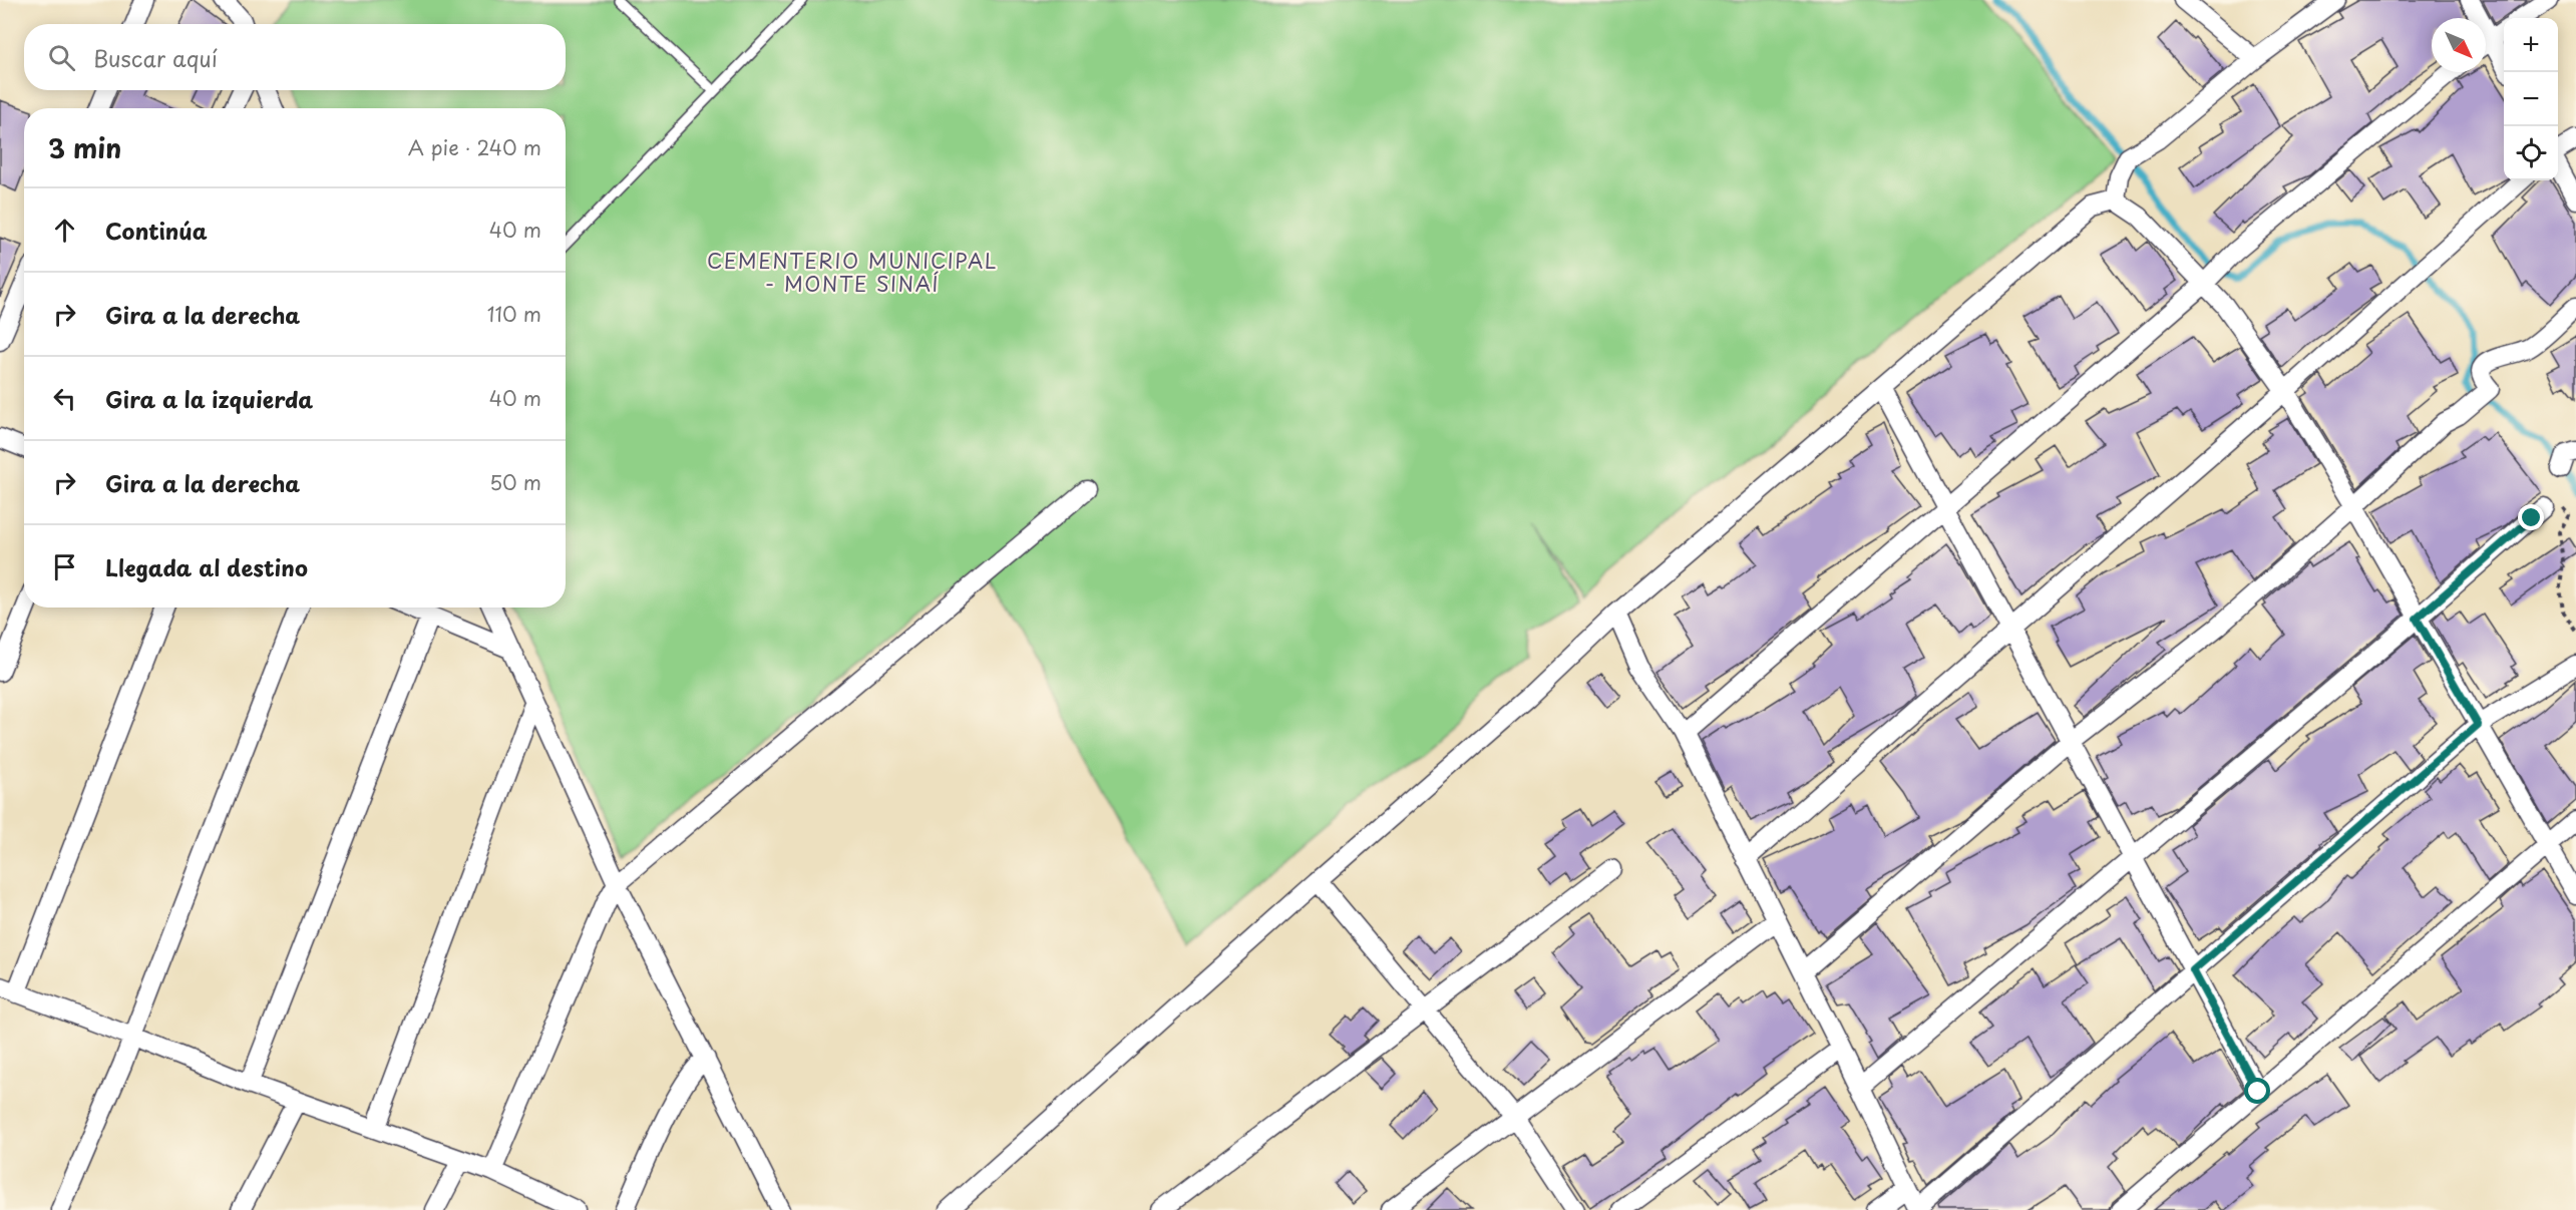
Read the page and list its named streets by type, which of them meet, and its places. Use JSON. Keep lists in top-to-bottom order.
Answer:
{
  "districts": ["CEMENTERIO MUNICIPAL - MONTE SINAÍ"],
  "north": "bottom right",
  "page": {
    "map_buttons": ["+", "−"],
    "search": "Buscar aquí",
    "heading": ["3 min", "A pie · 240 m"],
    "list": [
      ["Continúa", "40 m"],
      ["Gira a la derecha", "110 m"],
      ["Gira a la izquierda", "40 m"],
      ["Gira a la derecha", "50 m"],
      "Llegada al destino"
    ]
  }
}
